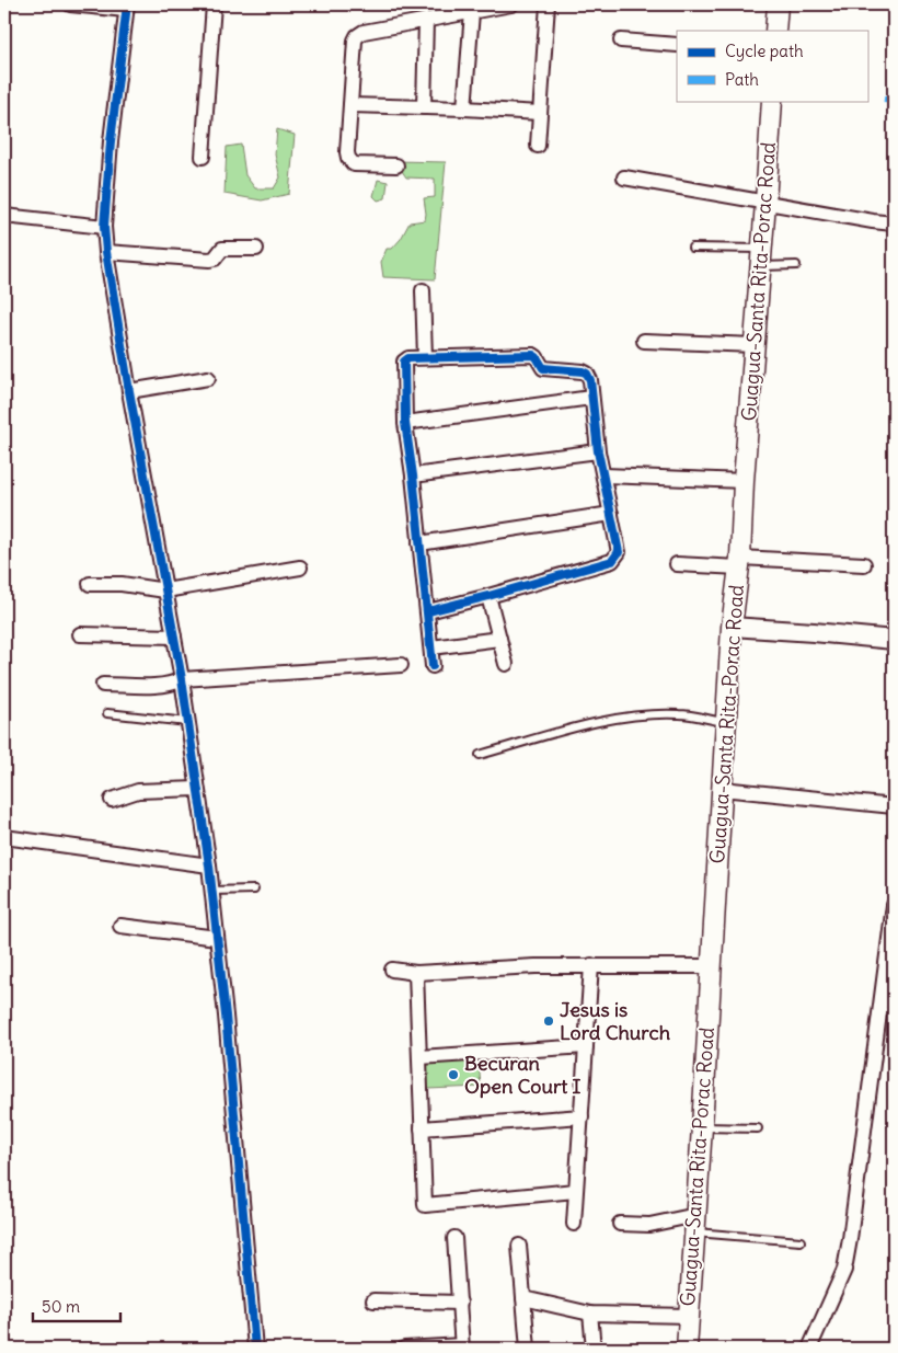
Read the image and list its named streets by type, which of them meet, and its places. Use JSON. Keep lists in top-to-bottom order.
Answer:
{
  "streets": {
    "main road": ["Guagua-Santa Rita-Porac Road"]
  },
  "places": ["Jesus is Lord Church", "Becuran Open Court I"],
  "legend": ["Cycle path", "Path"],
  "scale_bar": "50 m"
}
